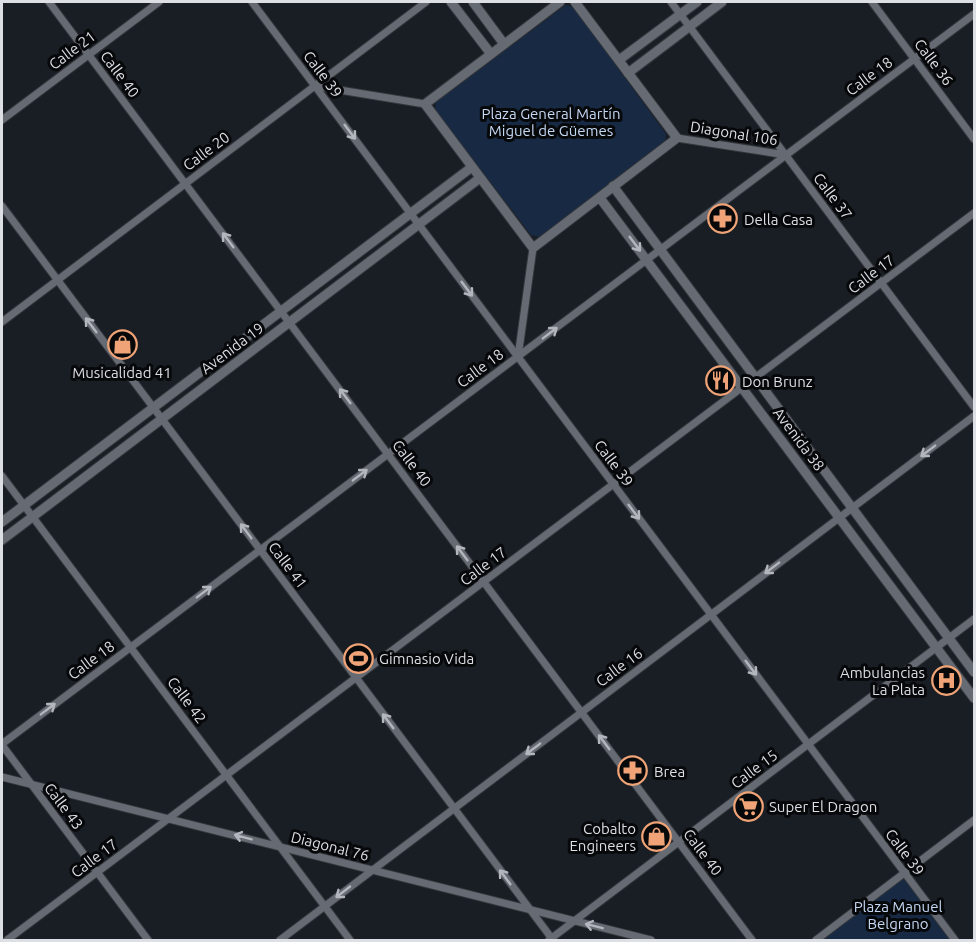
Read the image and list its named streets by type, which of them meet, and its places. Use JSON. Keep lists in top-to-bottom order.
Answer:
{
  "streets": {
    "main road": ["Avenida 19", "Avenida 38"],
    "street": [
      "Calle 21",
      "Calle 36",
      "Calle 40",
      "Calle 39",
      "Calle 18",
      "Diagonal 106",
      "Calle 20",
      "Calle 37",
      "Calle 17",
      "Calle 41",
      "Calle 16",
      "Calle 42",
      "Calle 15",
      "Calle 43",
      "Diagonal 76"
    ]
  },
  "crossings": [
    ["Calle 21", "Calle 40"],
    ["Calle 36", "Calle 18"],
    ["Calle 40", "Calle 18"],
    ["Calle 40", "Calle 20"],
    ["Calle 40", "Calle 17"],
    ["Calle 40", "Avenida 19"],
    ["Calle 40", "Calle 16"],
    ["Calle 40", "Calle 15"],
    ["Calle 39", "Calle 18"],
    ["Calle 39", "Calle 20"],
    ["Calle 39", "Calle 17"],
    ["Calle 39", "Avenida 19"],
    ["Calle 39", "Calle 16"],
    ["Calle 39", "Calle 15"],
    ["Calle 18", "Diagonal 106"],
    ["Calle 18", "Calle 37"],
    ["Calle 18", "Avenida 38"],
    ["Calle 18", "Calle 41"],
    ["Calle 18", "Calle 42"],
    ["Calle 18", "Calle 43"],
    ["Diagonal 106", "Calle 37"],
    ["Calle 20", "Calle 41"],
    ["Calle 37", "Calle 17"],
    ["Calle 17", "Avenida 38"],
    ["Calle 17", "Calle 41"],
    ["Calle 17", "Calle 42"],
    ["Calle 17", "Calle 43"],
    ["Calle 17", "Diagonal 76"],
    ["Avenida 19", "Calle 41"],
    ["Avenida 19", "Calle 42"],
    ["Avenida 38", "Calle 16"],
    ["Avenida 38", "Calle 15"],
    ["Calle 41", "Calle 16"],
    ["Calle 41", "Calle 15"],
    ["Calle 41", "Diagonal 76"],
    ["Calle 16", "Calle 42"],
    ["Calle 16", "Diagonal 76"],
    ["Calle 42", "Diagonal 76"],
    ["Calle 15", "Diagonal 76"],
    ["Calle 43", "Diagonal 76"]
  ],
  "one_way": [
    "Calle 40",
    "Calle 39",
    "Calle 18",
    "Calle 41",
    "Calle 16"
  ],
  "parks": ["Plaza General Martín Miguel de Güemes", "Plaza Manuel Belgrano"],
  "places": {
    "pharmacy": ["Della Casa", "Brea"],
    "shop": ["Musicalidad 41", "Cobalto Engineers"],
    "restaurant": ["Don Brunz"],
    "sports": ["Gimnasio Vida"],
    "hospital": ["Ambulancias La Plata"],
    "supermarket": ["Super El Dragon"]
  }
}
